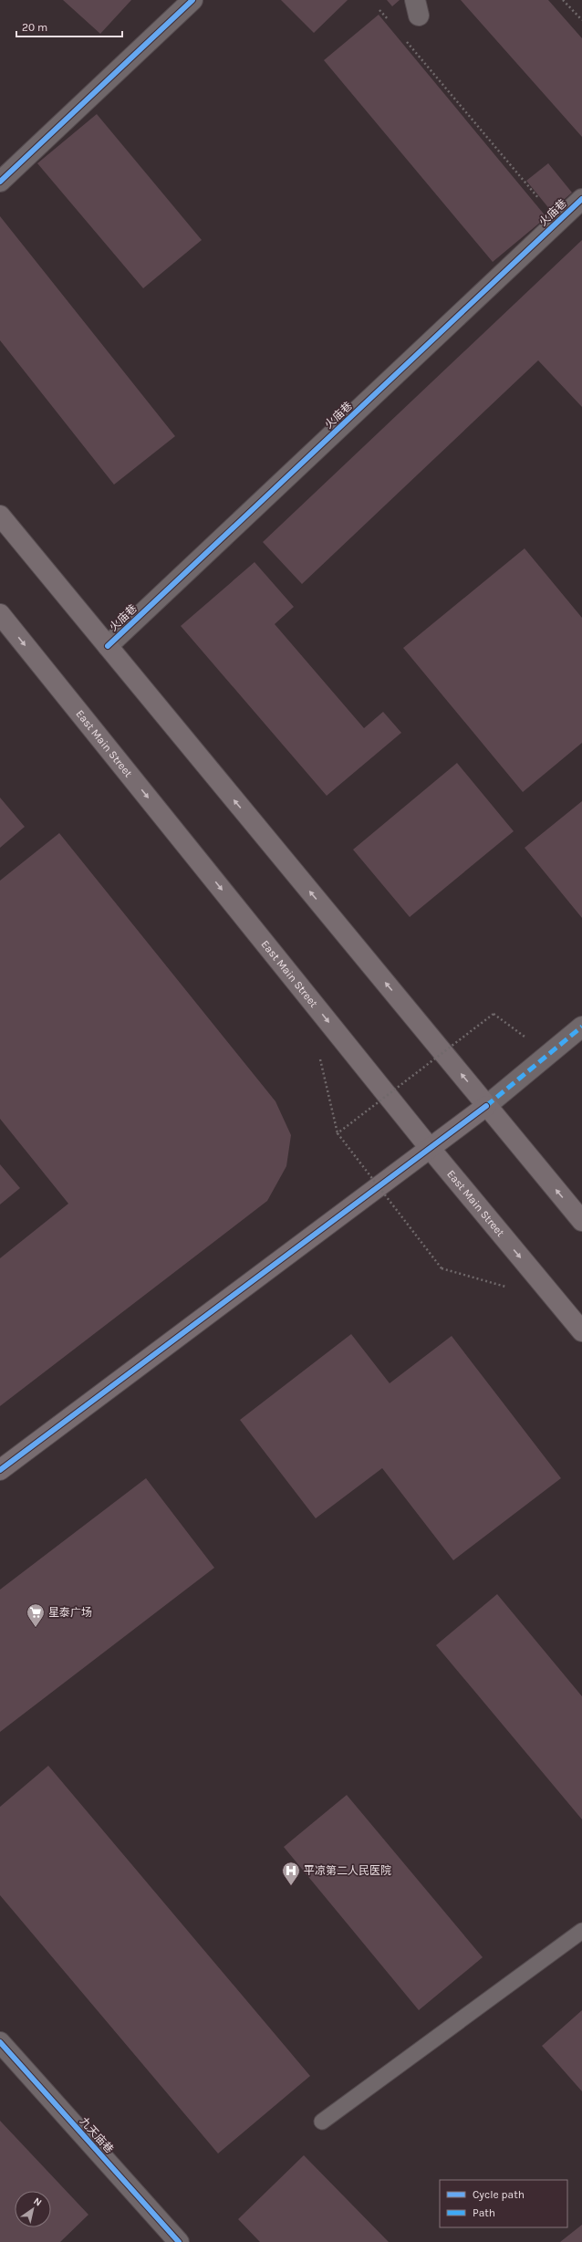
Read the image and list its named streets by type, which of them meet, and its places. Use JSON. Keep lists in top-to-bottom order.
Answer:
{
  "streets": {
    "main road": ["East Main Street"],
    "street": ["火庙巷", "九天庙巷"]
  },
  "places": {
    "supermarket": ["星泰广场"],
    "hospital": ["平凉第二人民医院"]
  },
  "legend": ["Cycle path", "Path"],
  "scale_bar": "20 m",
  "north": "top right"
}
